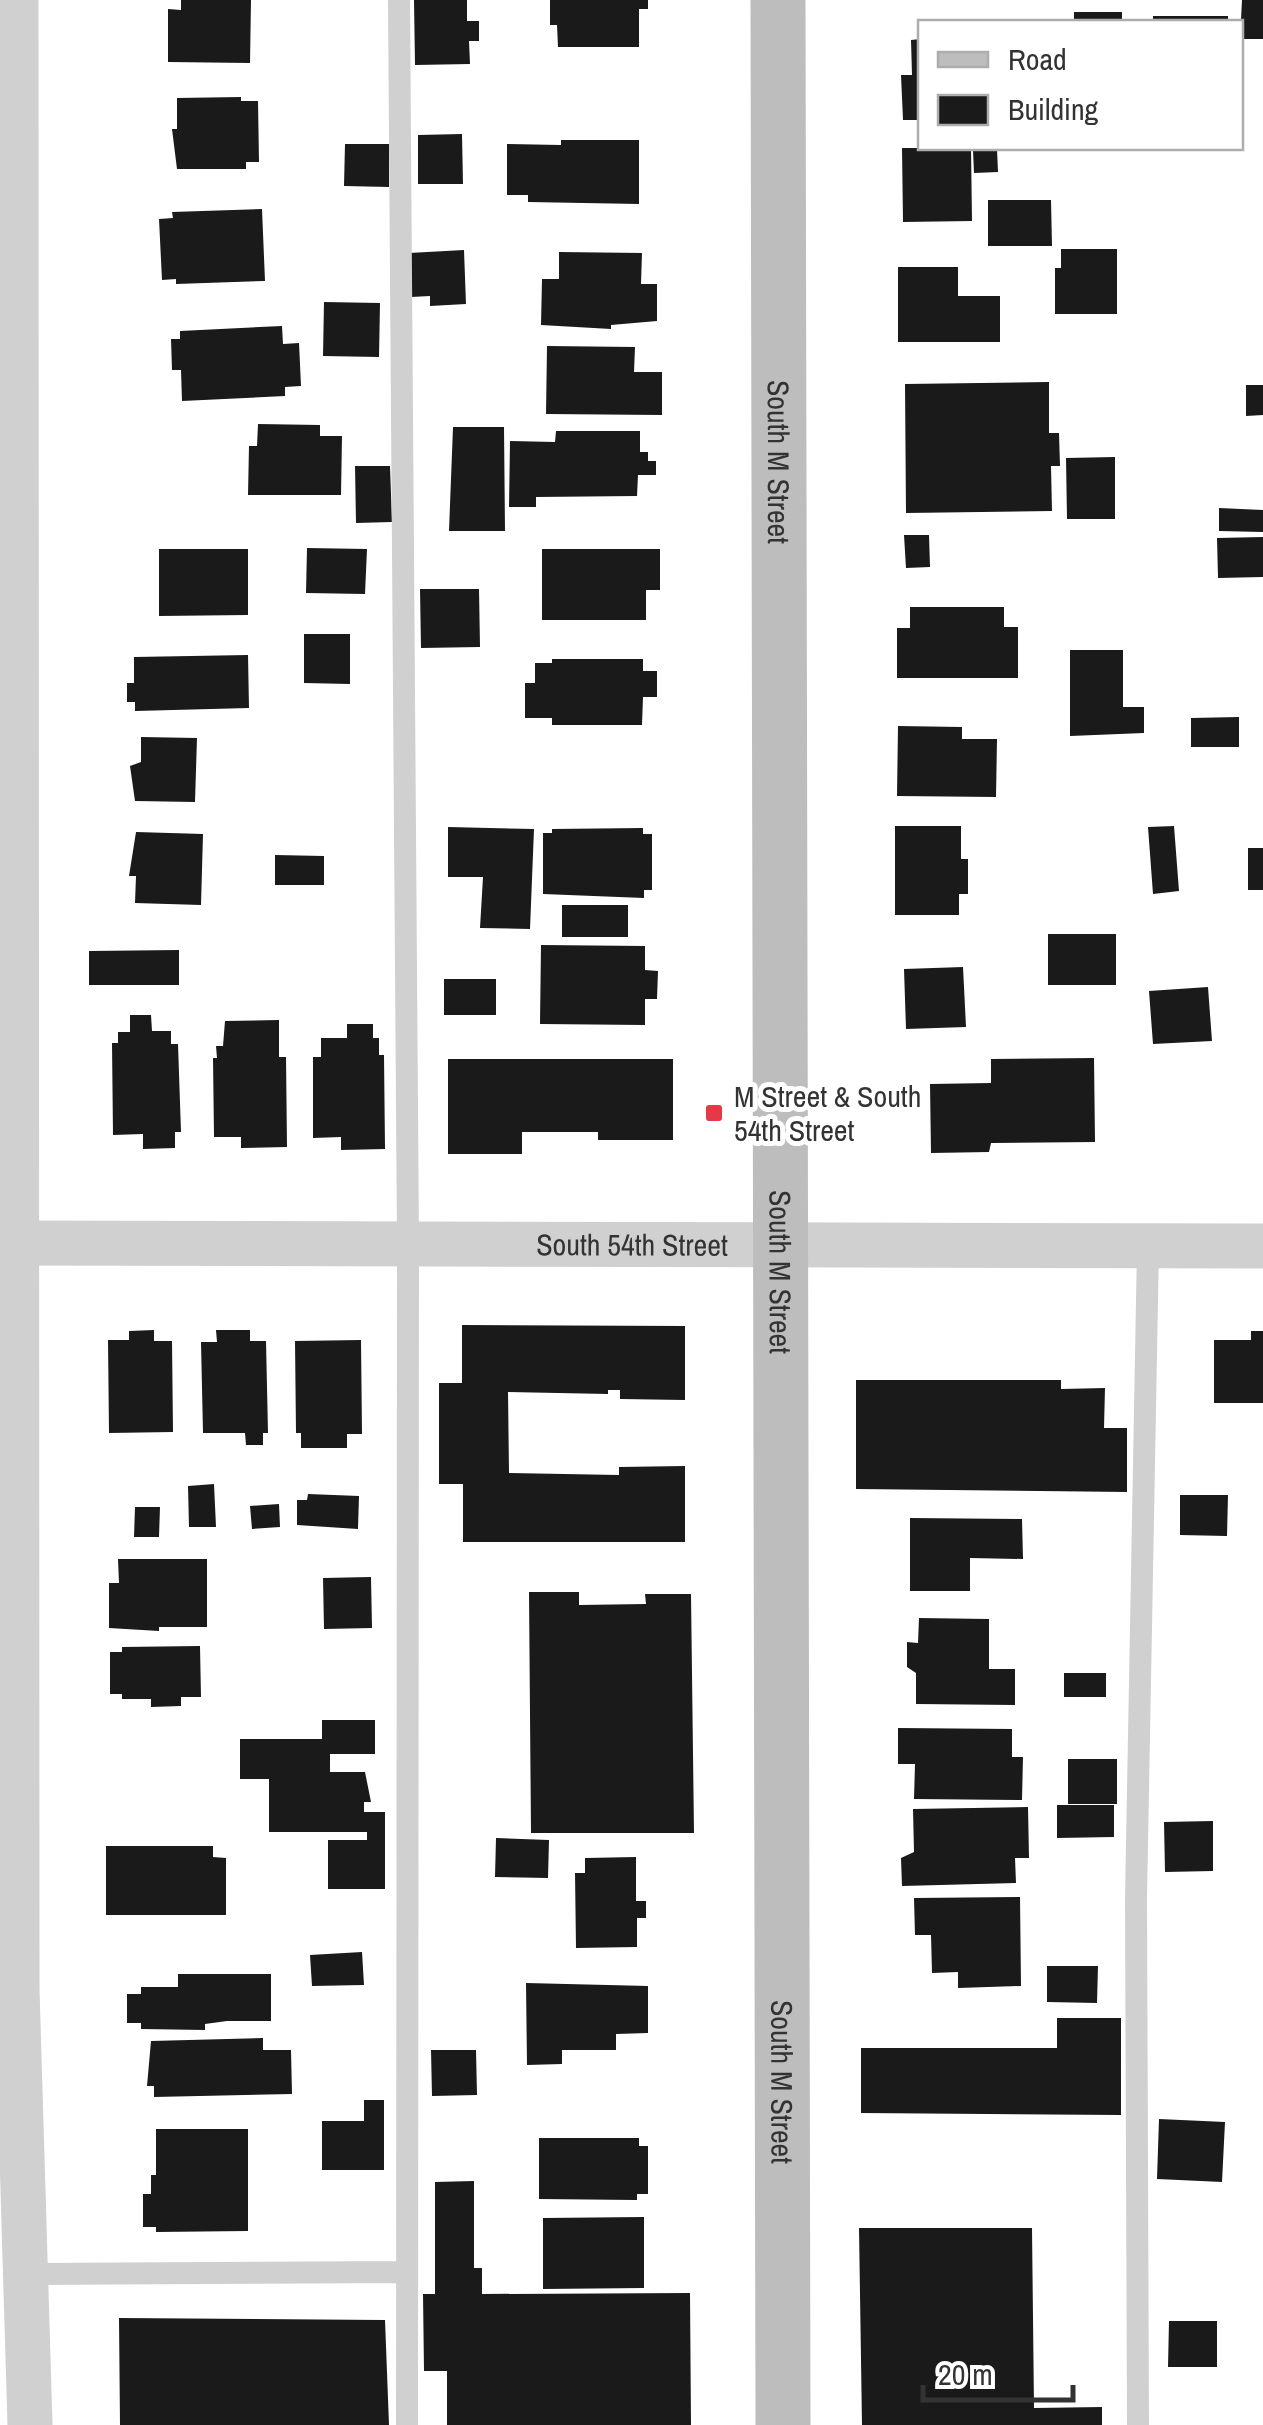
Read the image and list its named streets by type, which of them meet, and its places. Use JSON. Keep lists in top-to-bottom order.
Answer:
{
  "streets": {
    "street": ["South M Street", "South 54th Street"]
  },
  "crossings": [
    ["South M Street", "South 54th Street"]
  ],
  "places": {
    "transit": ["M Street & South 54th Street"]
  },
  "legend": ["Road", "Building"],
  "scale_bar": "20 m"
}
